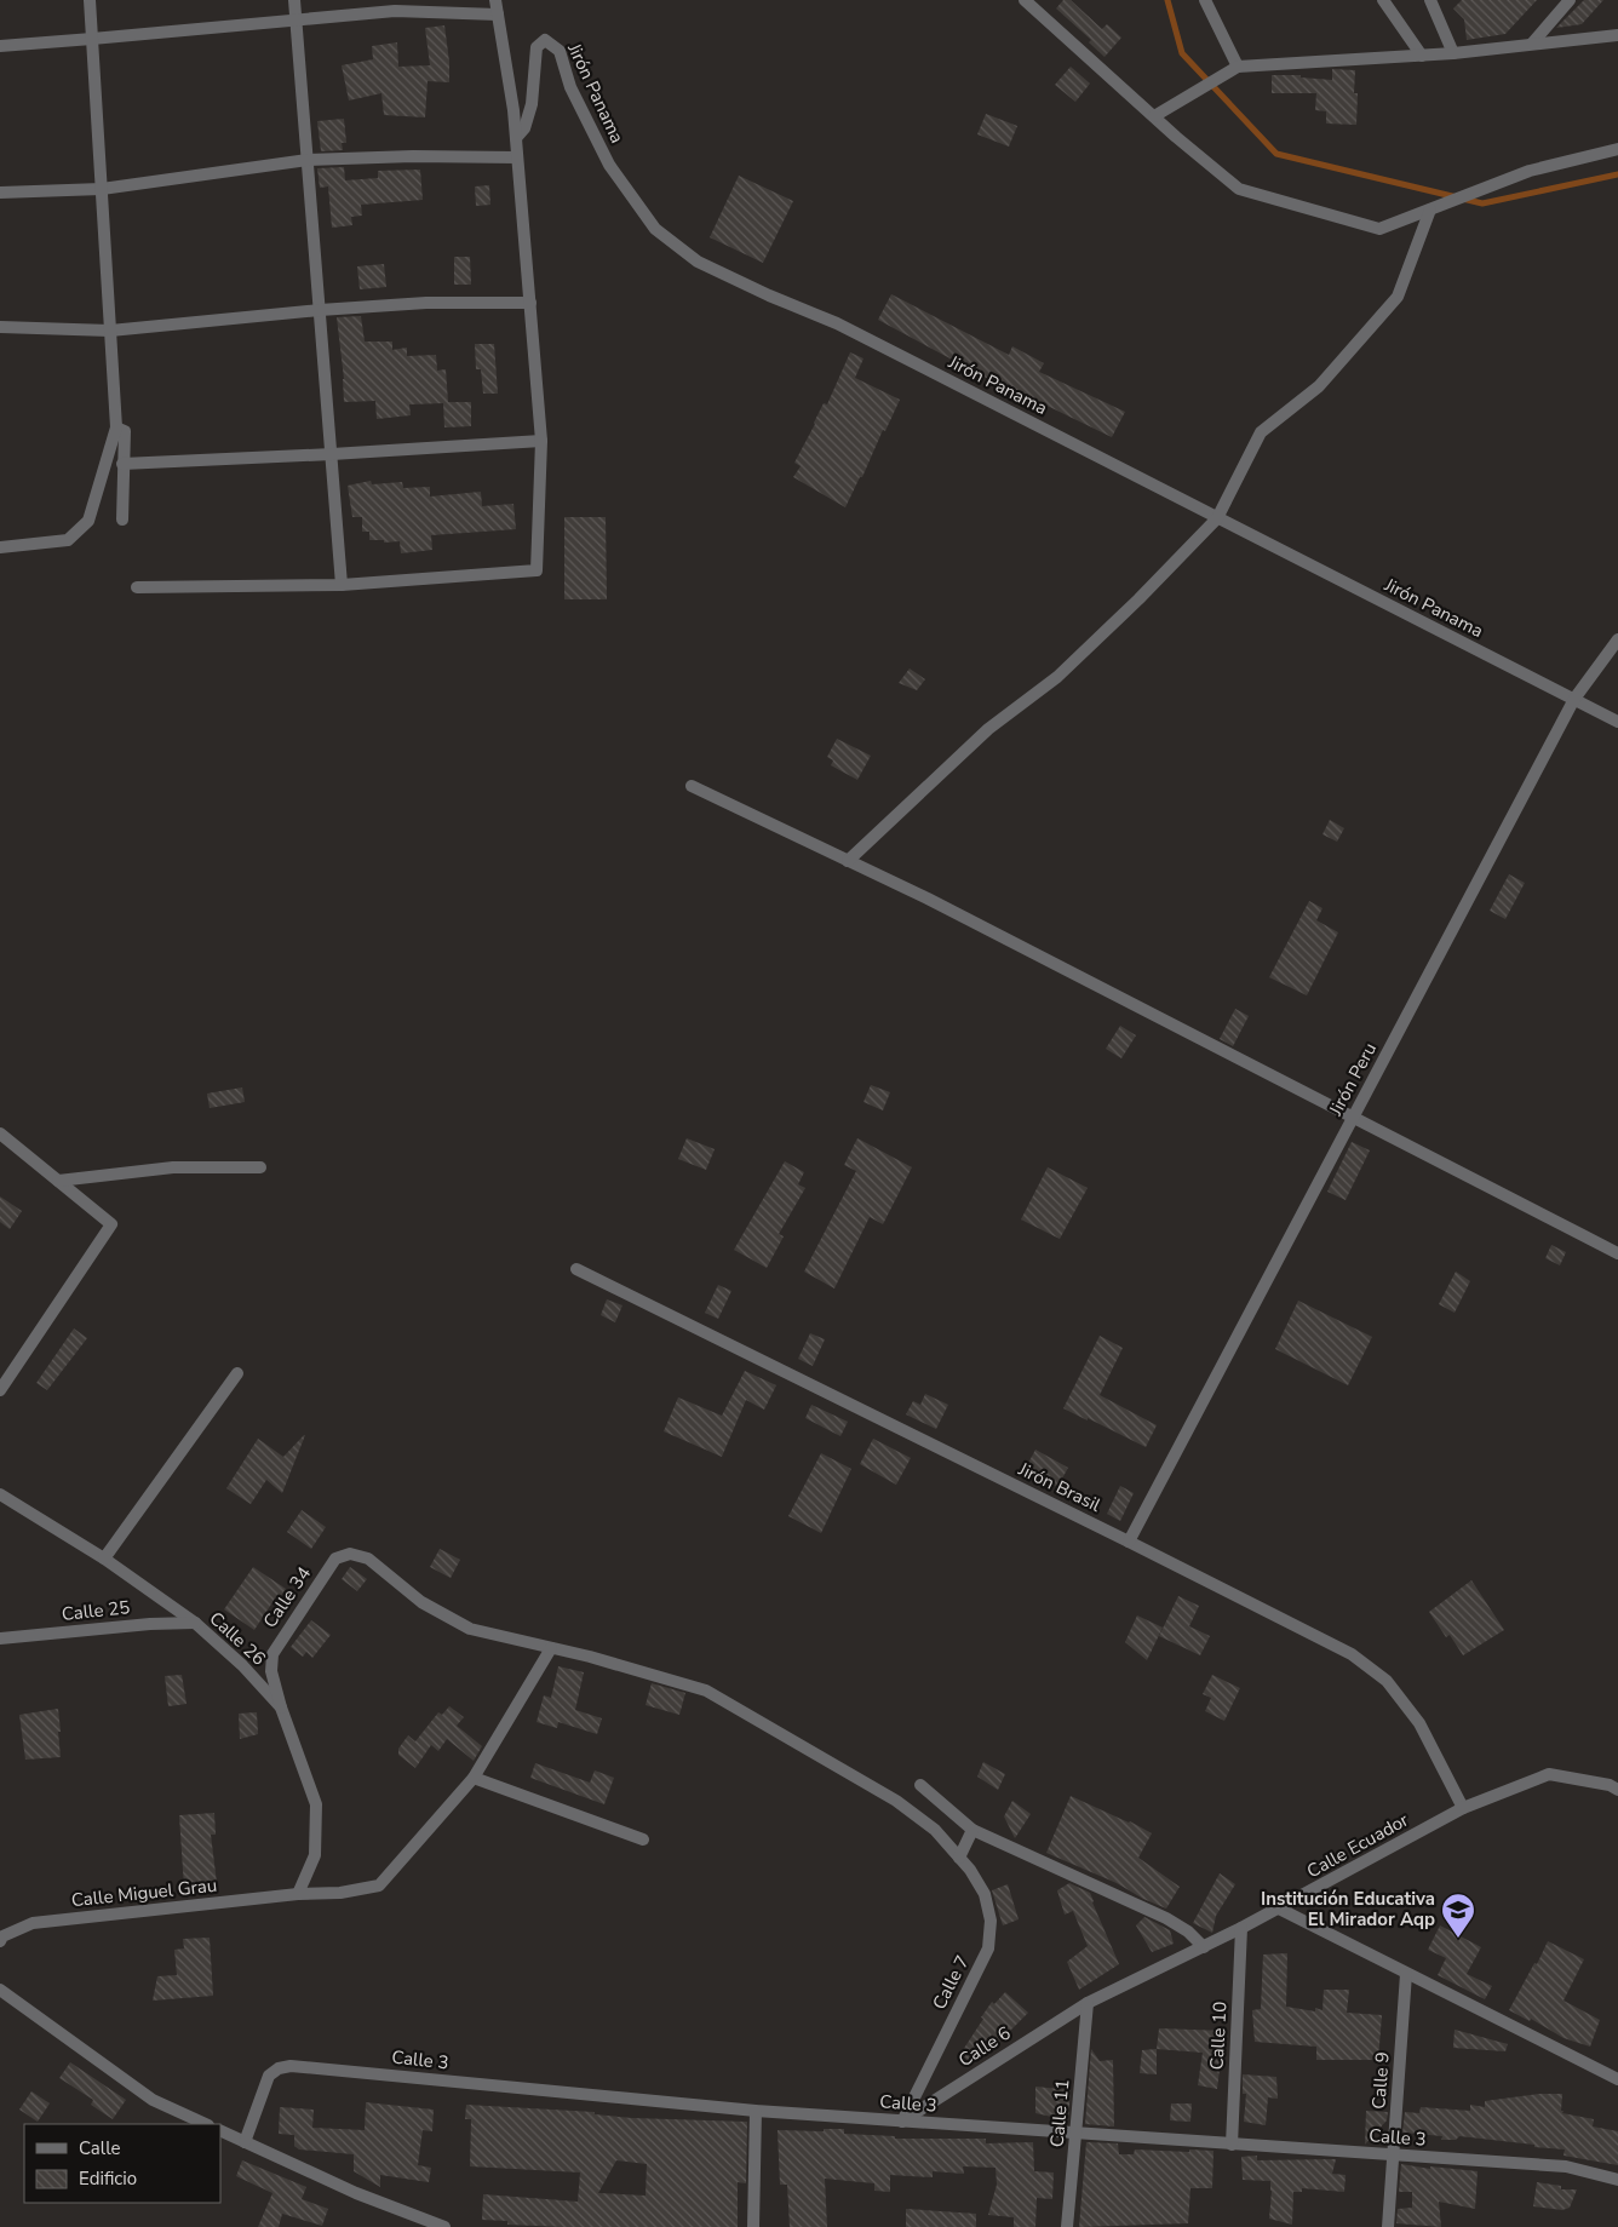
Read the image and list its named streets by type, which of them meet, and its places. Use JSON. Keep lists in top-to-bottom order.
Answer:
{
  "streets": {
    "street": [
      "Jirón Panama",
      "Jirón Peru",
      "Jirón Brasil",
      "Calle 34",
      "Calle 25",
      "Calle 26",
      "Calle Ecuador",
      "Calle Miguel Grau",
      "Calle 7",
      "Calle 10",
      "Calle 6",
      "Calle 3",
      "Calle 9",
      "Calle 11"
    ]
  },
  "crossings": [
    ["Jirón Panama", "Jirón Peru"],
    ["Jirón Peru", "Jirón Brasil"],
    ["Jirón Brasil", "Calle Ecuador"],
    ["Calle 34", "Calle 26"],
    ["Calle 34", "Calle 7"],
    ["Calle 25", "Calle 26"],
    ["Calle 26", "Calle Miguel Grau"],
    ["Calle Ecuador", "Calle 10"],
    ["Calle Ecuador", "Calle 6"],
    ["Calle Ecuador", "Calle 11"],
    ["Calle Miguel Grau", "Calle 7"],
    ["Calle 7", "Calle 6"],
    ["Calle 7", "Calle 3"],
    ["Calle 10", "Calle 3"],
    ["Calle 6", "Calle 3"],
    ["Calle 6", "Calle 11"],
    ["Calle 3", "Calle 9"],
    ["Calle 3", "Calle 11"]
  ],
  "places": {
    "school or university": ["Institución Educativa El Mirador Aqp"]
  },
  "legend": ["Calle", "Edificio"]
}
